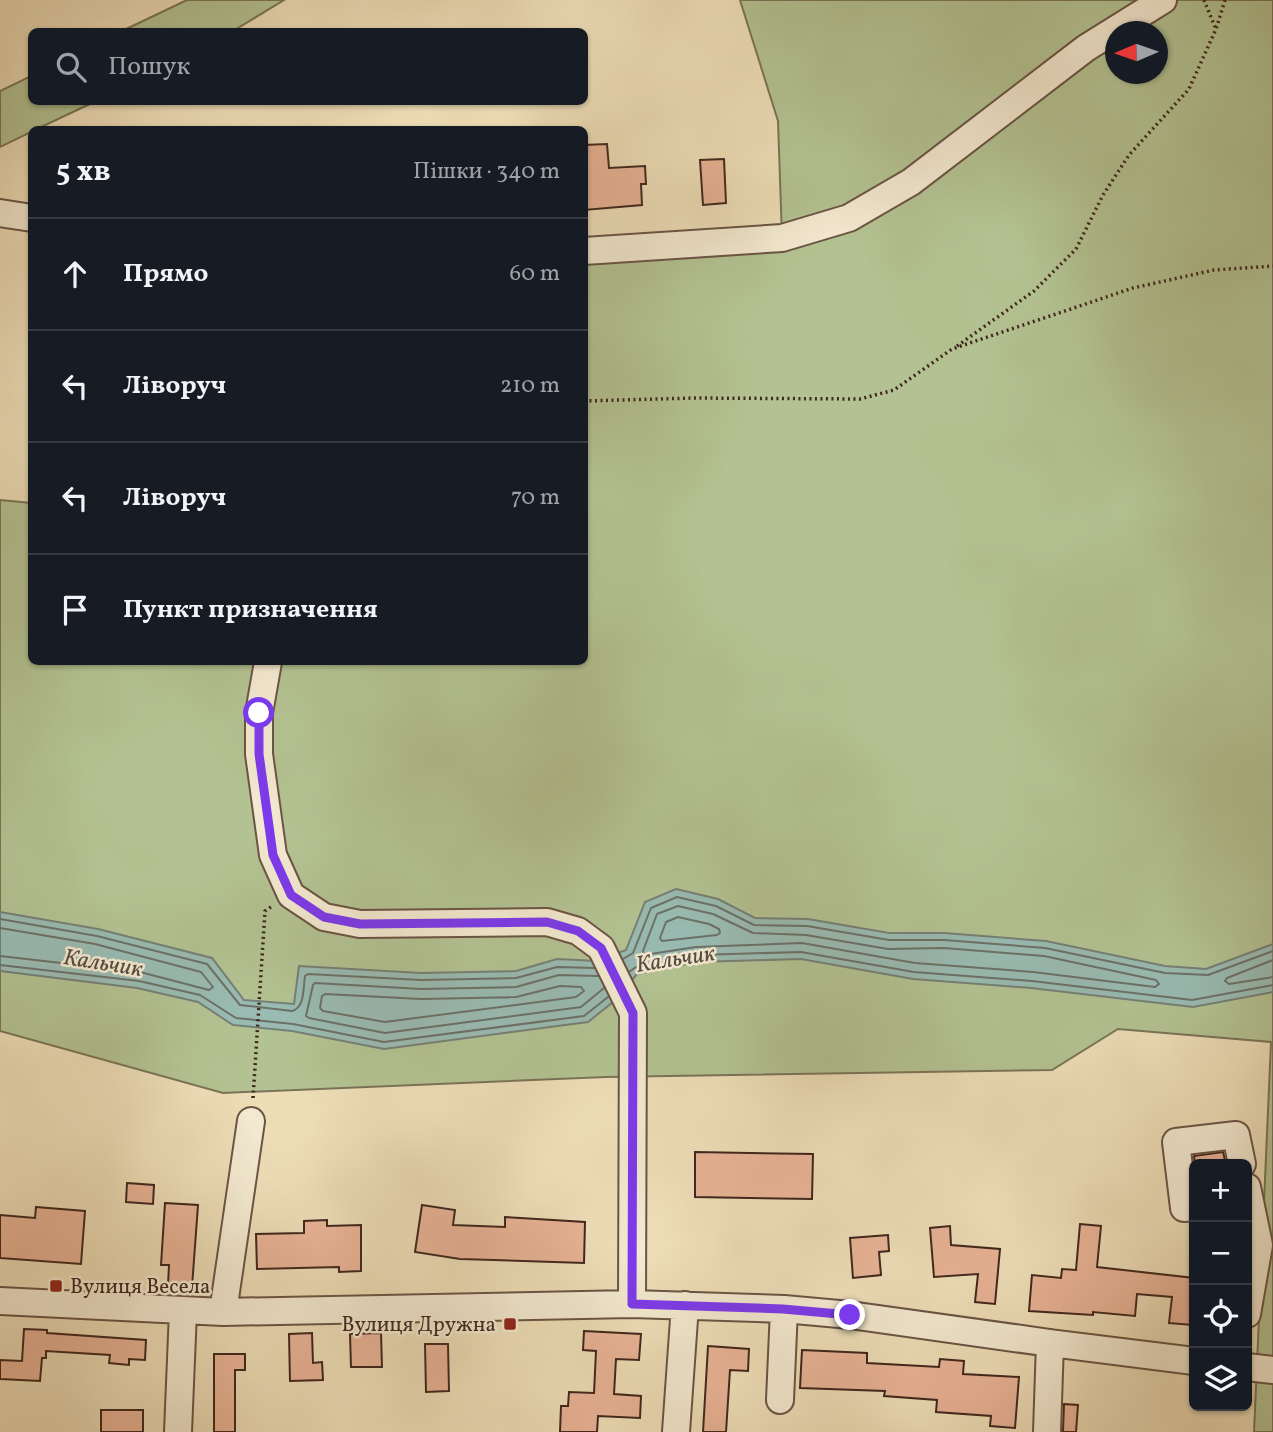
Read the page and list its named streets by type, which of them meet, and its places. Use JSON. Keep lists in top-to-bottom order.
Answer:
{
  "water": ["Кальчик"],
  "places": {
    "transit": ["Вулиця Весела", "Вулиця Дружна"]
  },
  "north": "left",
  "page": {
    "search": "Пошук",
    "heading": ["5 хв", "Пішки · 340 m"],
    "list": [
      ["Прямо", "60 m"],
      ["Ліворуч", "210 m"],
      ["Ліворуч", "70 m"],
      "Пункт призначення"
    ],
    "map_buttons": ["+", "−"]
  }
}
